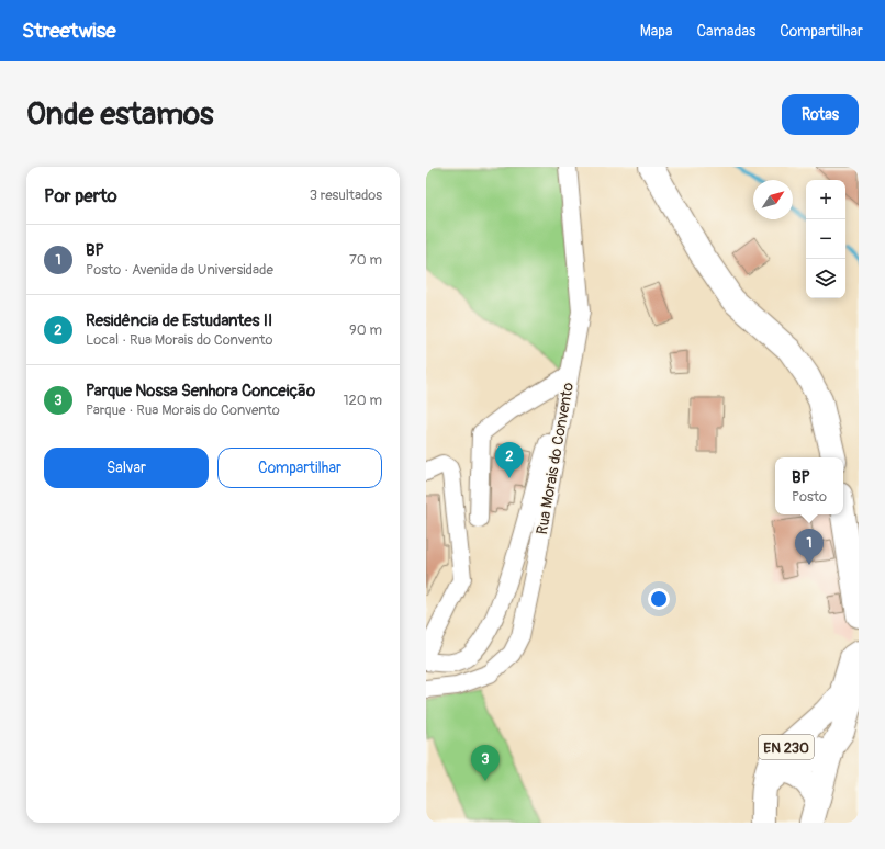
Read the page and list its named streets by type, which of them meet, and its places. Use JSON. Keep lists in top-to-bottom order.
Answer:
{
  "streets": {
    "main road": ["EN 230"],
    "street": ["Rua Morais do Convento"]
  },
  "north": "top right",
  "page": {
    "header": "Streetwise",
    "nav": ["Mapa", "Camadas", "Compartilhar"],
    "buttons": [
      "Rotas",
      ["Salvar", "Compartilhar"]
    ],
    "title": "Onde estamos",
    "heading": ["Por perto", "3 resultados"],
    "map_buttons": ["+", "−"],
    "list": [
      {
        "mark": "1",
        "name": "BP",
        "note": "Posto · Avenida da Universidade",
        "value": "70 m"
      },
      {
        "mark": "2",
        "name": "Residência de Estudantes II",
        "note": "Local · Rua Morais do Convento",
        "value": "90 m"
      },
      {
        "mark": "3",
        "name": "Parque Nossa Senhora Conceição",
        "note": "Parque · Rua Morais do Convento",
        "value": "120 m"
      }
    ],
    "pins": ["2", "1", "3"],
    "popup": ["BP", "Posto"]
  }
}
